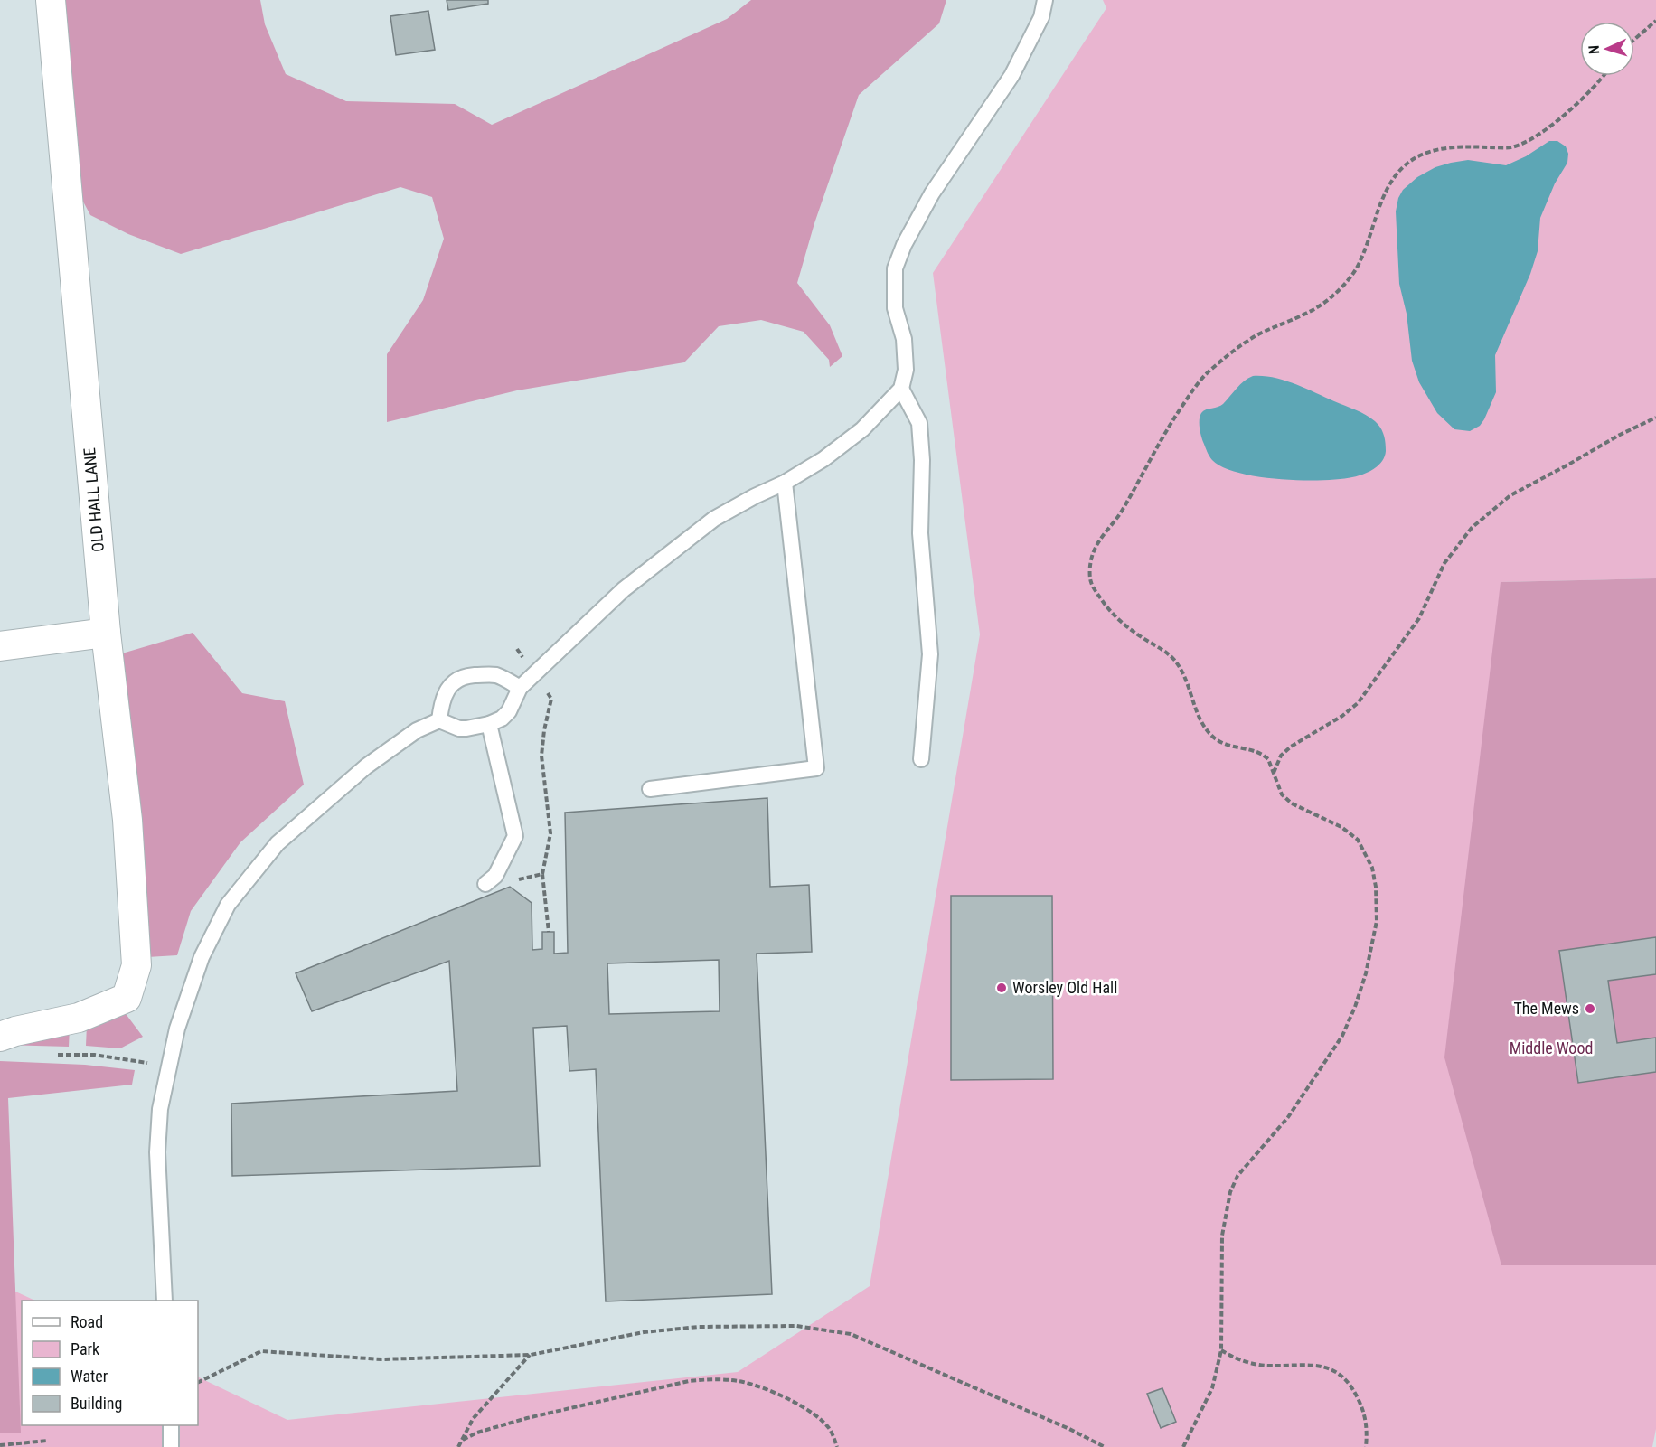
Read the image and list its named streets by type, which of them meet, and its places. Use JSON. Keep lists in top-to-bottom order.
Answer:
{
  "streets": {
    "street": ["OLD HALL LANE"]
  },
  "parks": ["Middle Wood"],
  "places": ["Worsley Old Hall", "The Mews"],
  "legend": [
    "Road",
    "Park",
    "Water",
    "Building"
  ],
  "north": "left"
}
